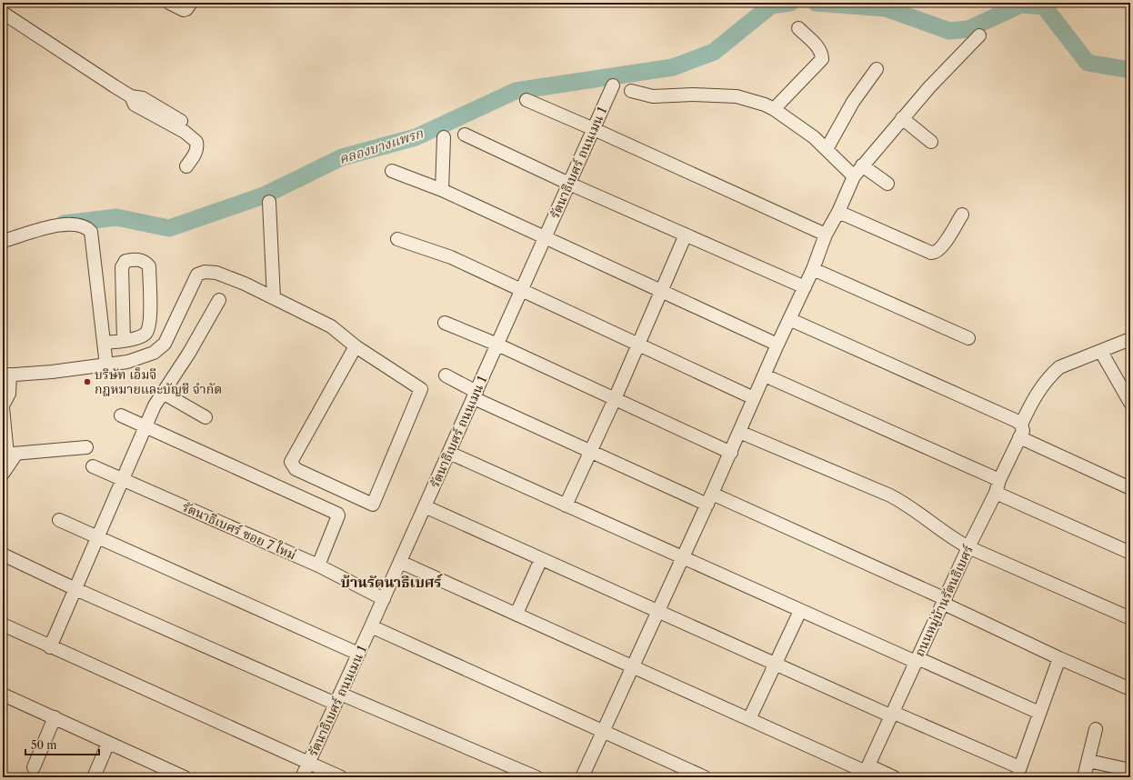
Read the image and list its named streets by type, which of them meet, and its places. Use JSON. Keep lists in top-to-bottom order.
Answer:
{
  "streets": {
    "street": ["รัตนาธิเบศร์ ถนนเมน 1", "รัตนาธิเบศร์ ซอย 7 ใหม่", "ถนนหมู่บ้านรัตนธิเบศร์"]
  },
  "crossings": [
    ["รัตนาธิเบศร์ ถนนเมน 1", "รัตนาธิเบศร์ ซอย 7 ใหม่"]
  ],
  "districts": ["บ้านรัตนาธิเบศร์"],
  "water": ["คลองบางแพรก"],
  "places": ["บริษัท เอ็มจี กฎหมายและบัญชี จำกัด"],
  "scale_bar": "50 m"
}
